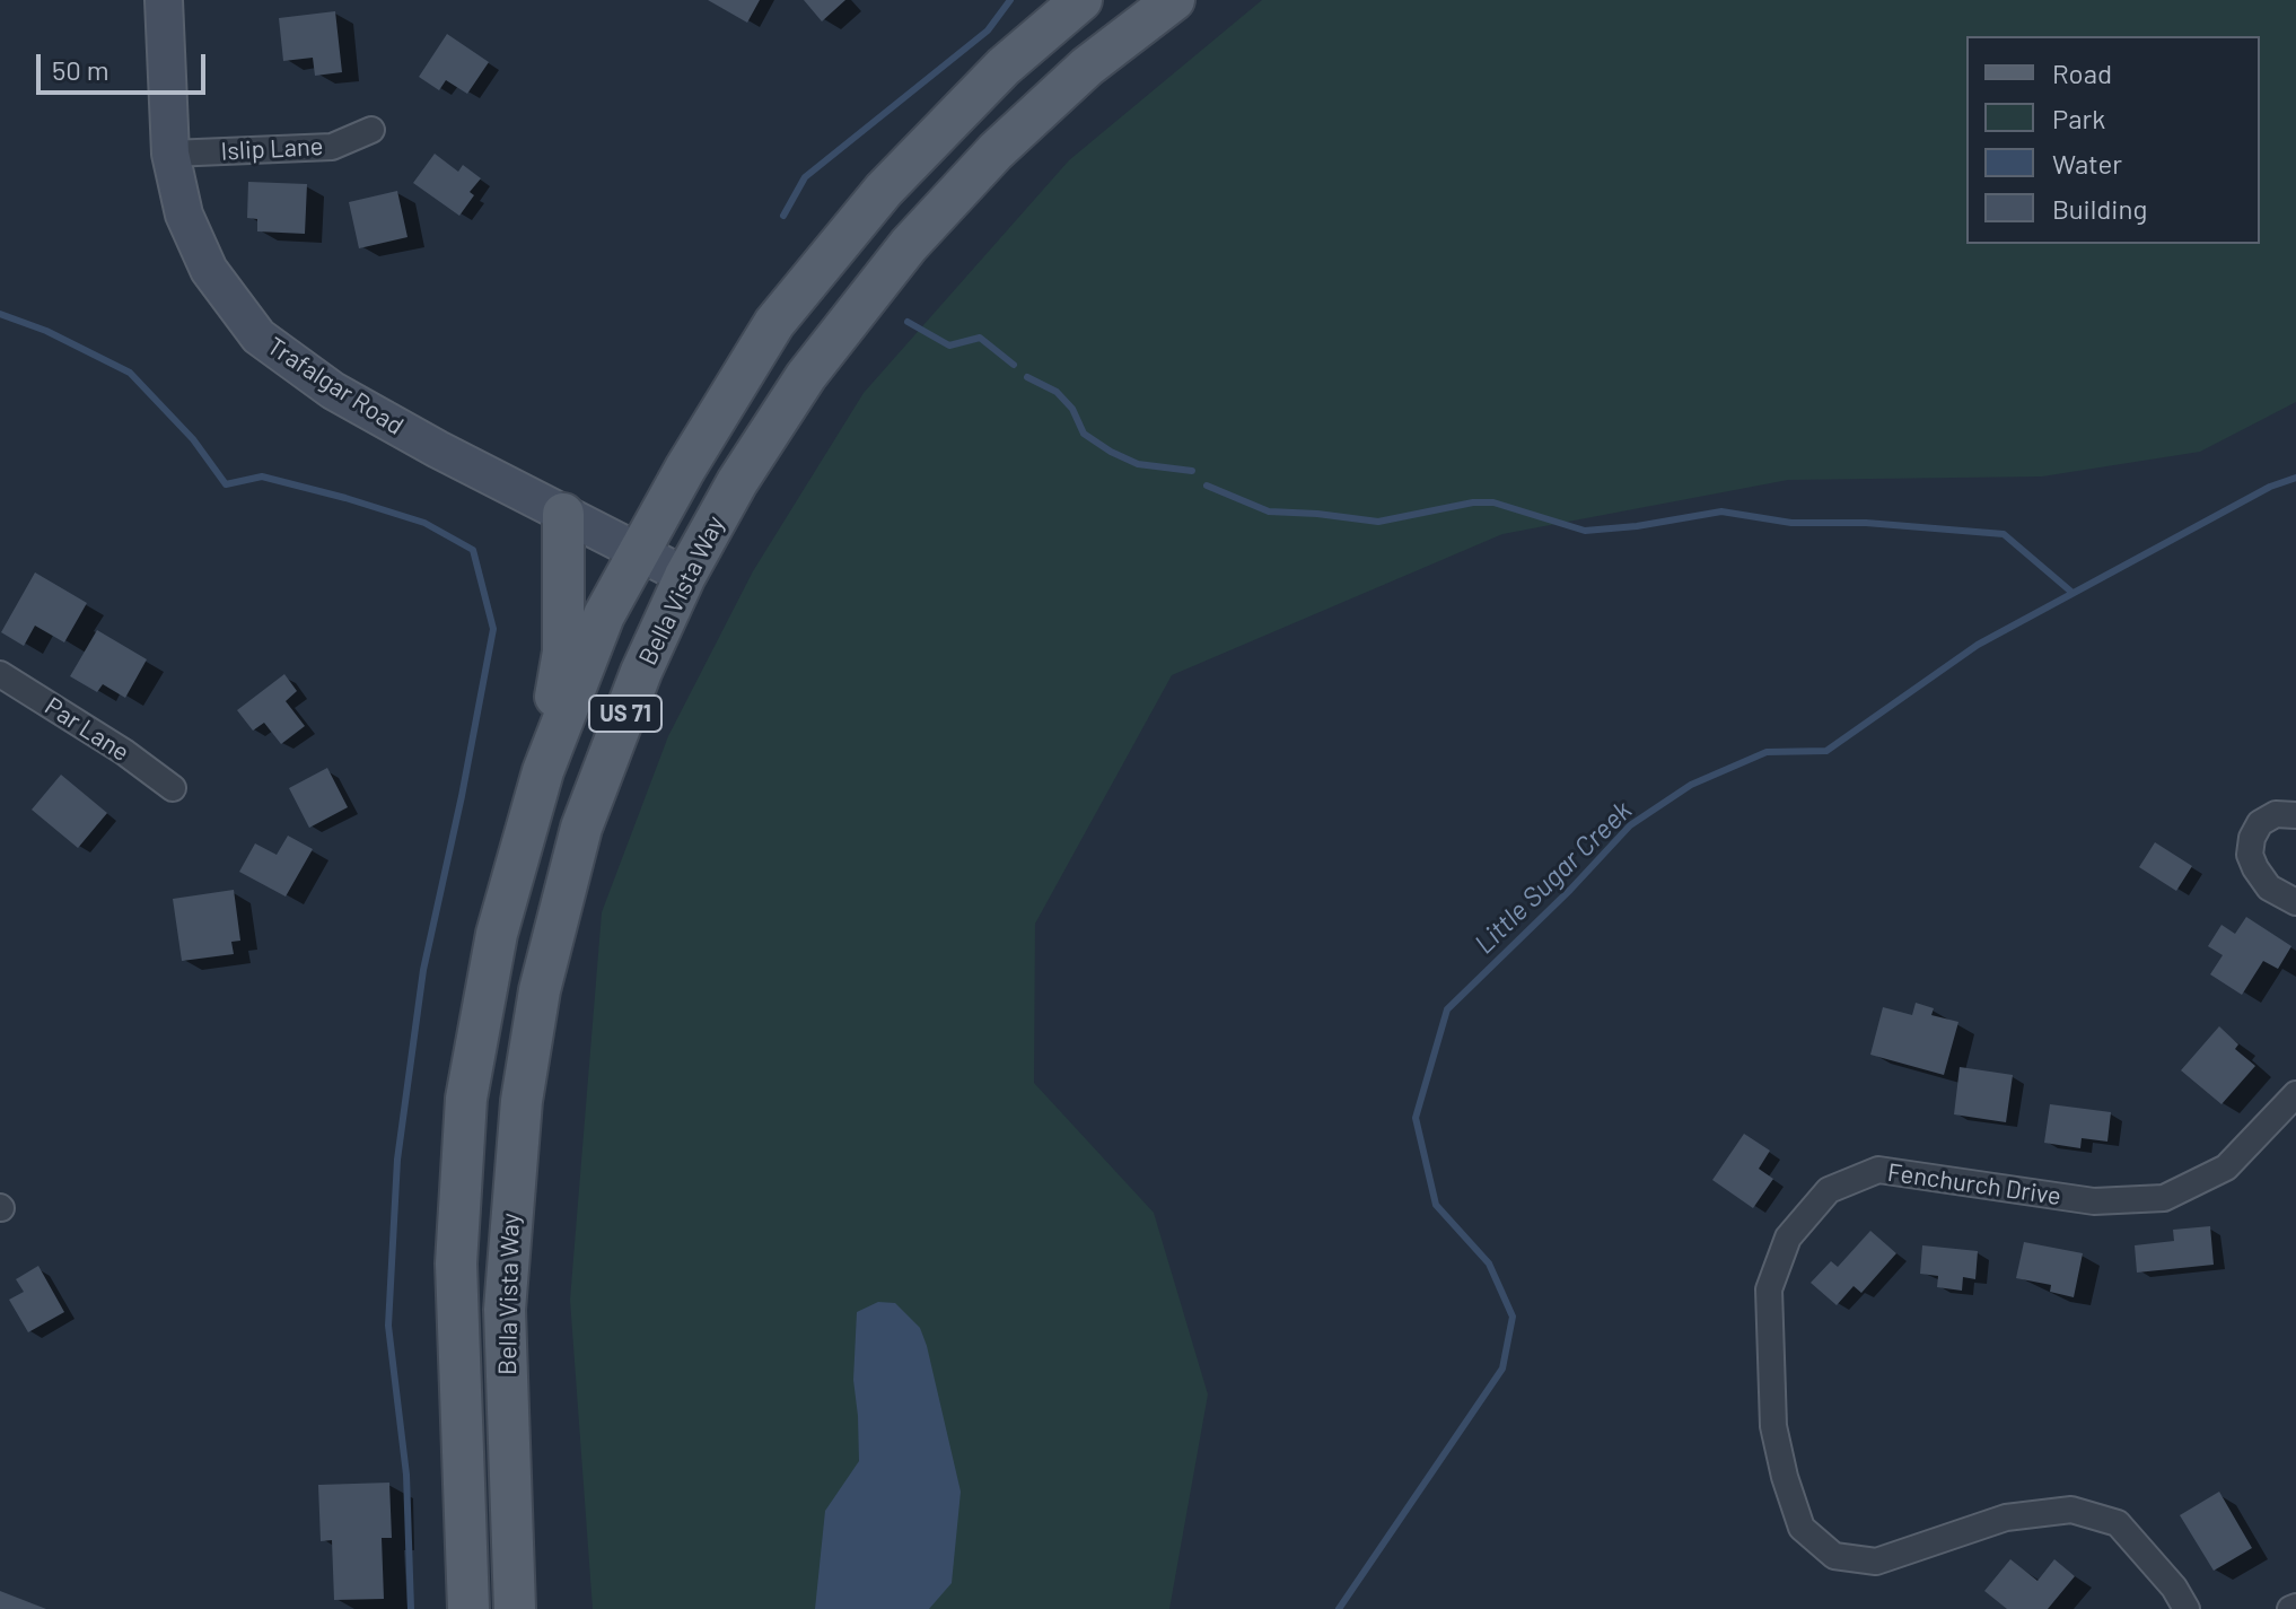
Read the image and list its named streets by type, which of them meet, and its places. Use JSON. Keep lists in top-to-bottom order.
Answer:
{
  "streets": {
    "main road": ["Bella Vista Way", "US 71"],
    "street": [
      "Islip Lane",
      "Trafalgar Road",
      "Par Lane",
      "Fenchurch Drive"
    ]
  },
  "crossings": [
    ["Islip Lane", "Trafalgar Road"],
    ["Trafalgar Road", "Bella Vista Way"]
  ],
  "water": ["Little Sugar Creek"],
  "legend": [
    "Road",
    "Park",
    "Water",
    "Building"
  ],
  "scale_bar": "50 m"
}
